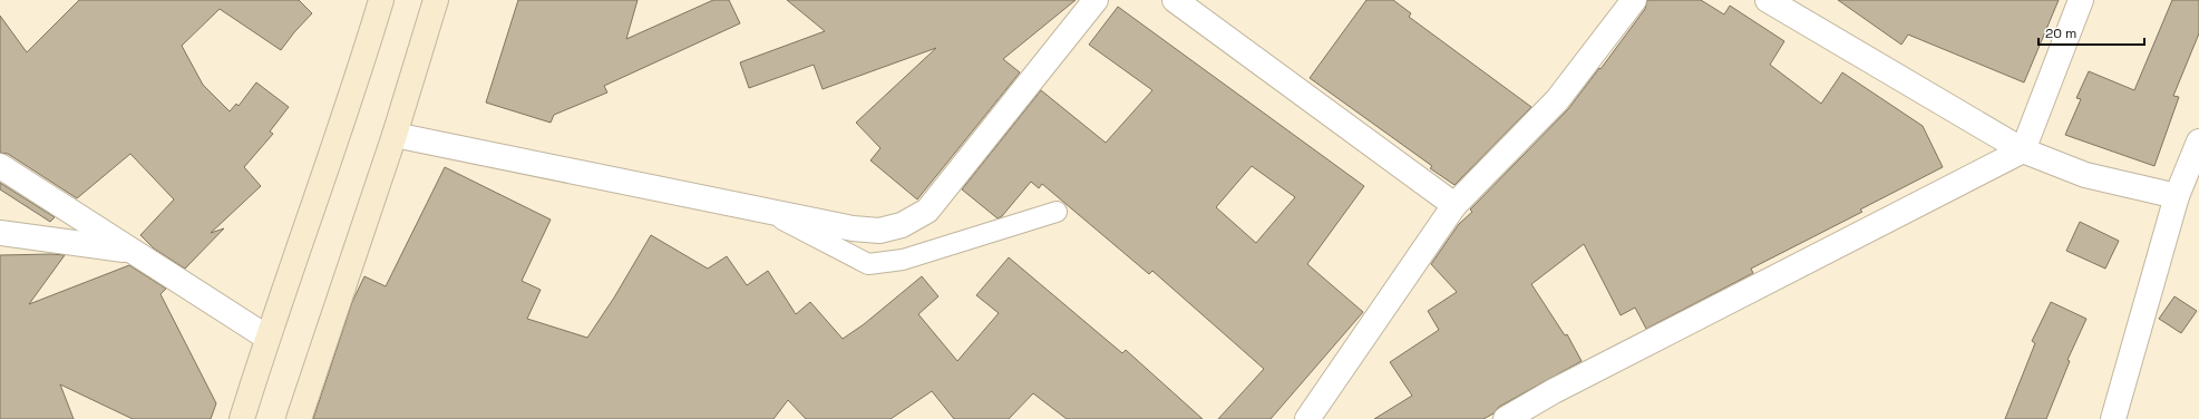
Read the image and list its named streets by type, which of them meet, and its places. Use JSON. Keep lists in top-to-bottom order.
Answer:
{
  "scale_bar": "20 m"
}
